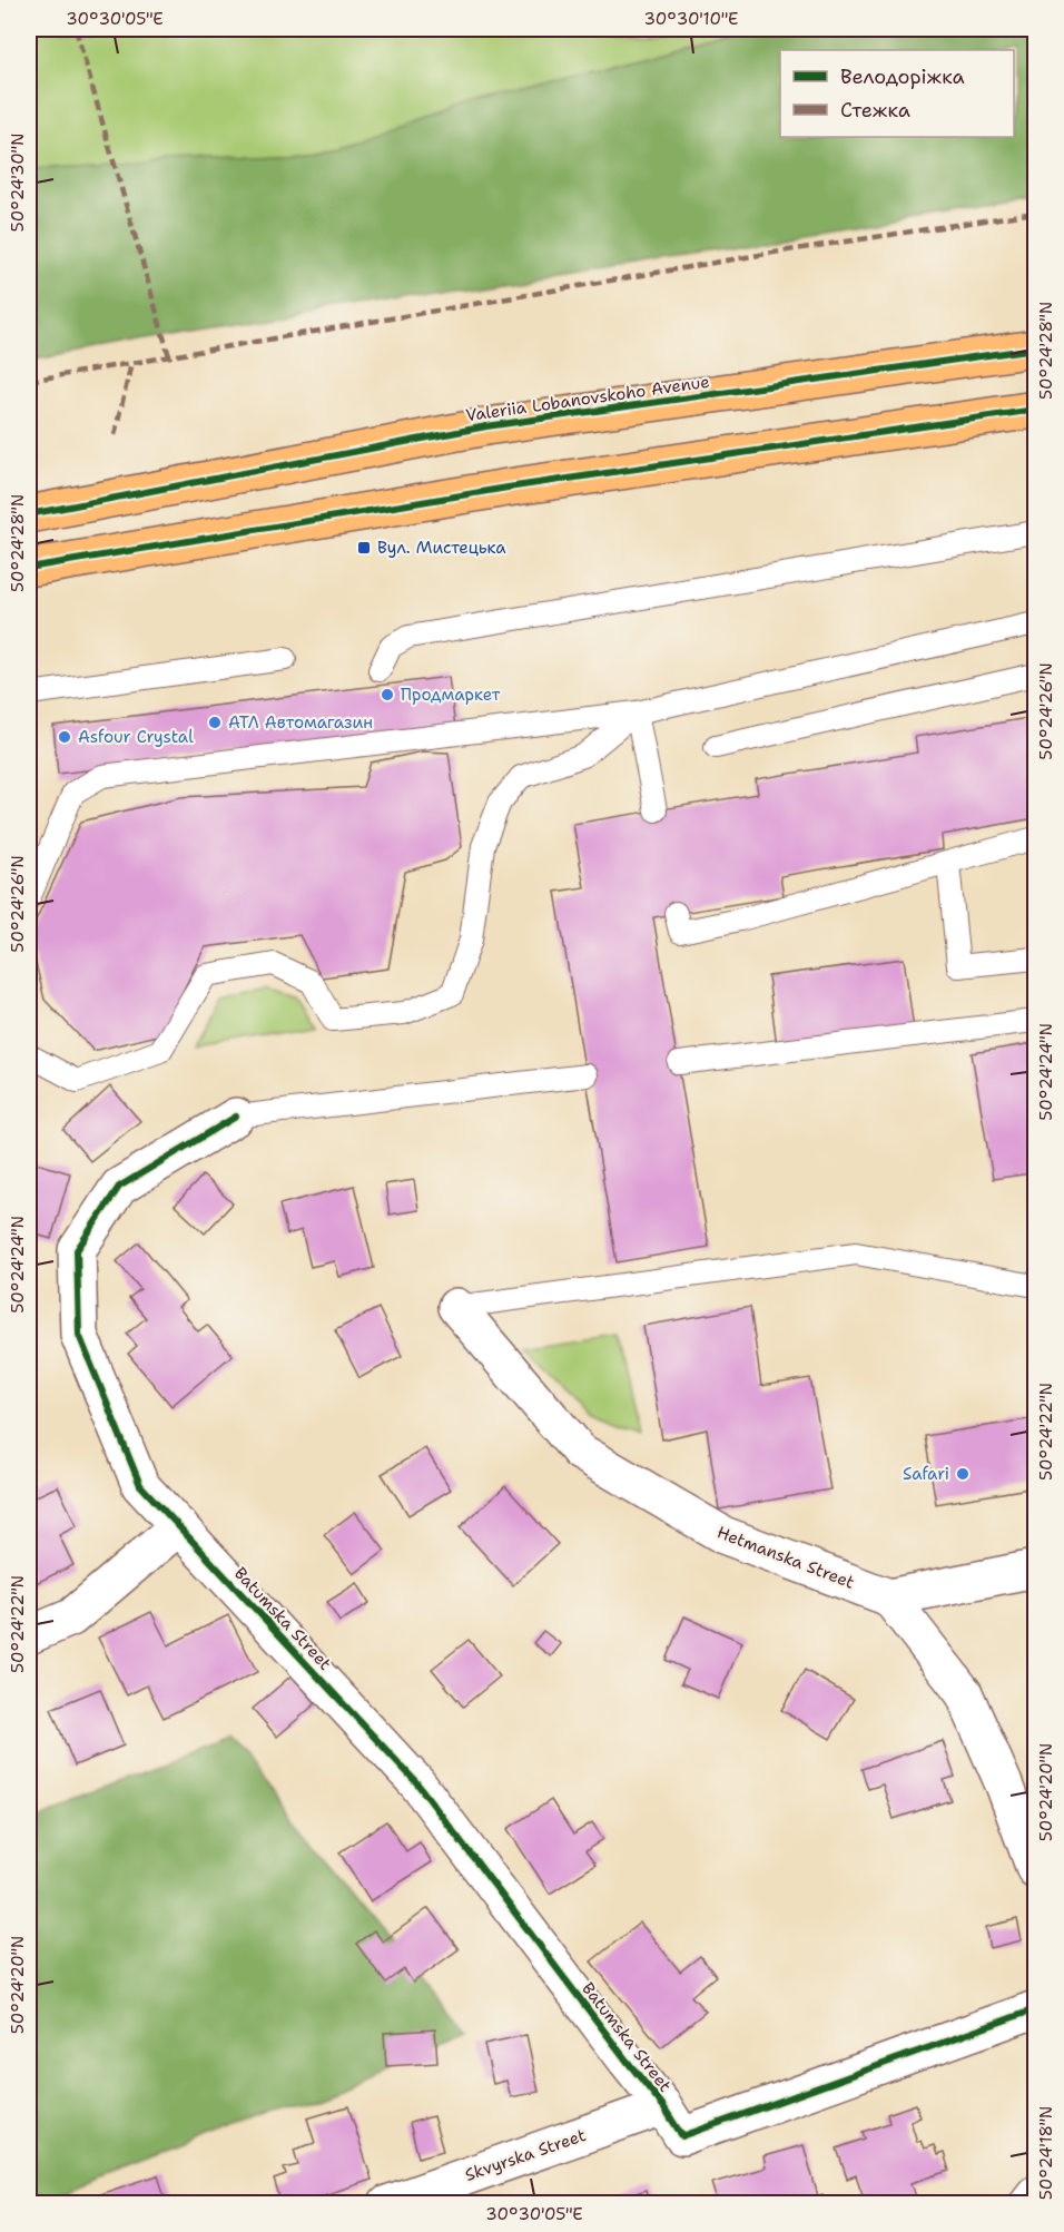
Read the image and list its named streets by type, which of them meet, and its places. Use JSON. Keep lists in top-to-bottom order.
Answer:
{
  "streets": {
    "main road": ["Valeriia Lobanovskoho Avenue"],
    "street": ["Hetmanska Street", "Batumska Street", "Skvyrska Street"]
  },
  "crossings": [
    ["Batumska Street", "Skvyrska Street"]
  ],
  "places": {
    "transit": ["Вул. Мистецька"],
    "other": [
      "Продмаркет",
      "АТЛ Автомагазин",
      "Asfour Crystal",
      "Safari"
    ]
  },
  "legend": ["Велодоріжка", "Стежка"],
  "coordinates": [
    "30°30'05\"E",
    "30°30'10\"E",
    "50°24'30\"N",
    "50°24'28\"N",
    "50°24'26\"N",
    "50°24'24\"N",
    "50°24'22\"N",
    "50°24'20\"N",
    "50°24'18\"N"
  ]
}
